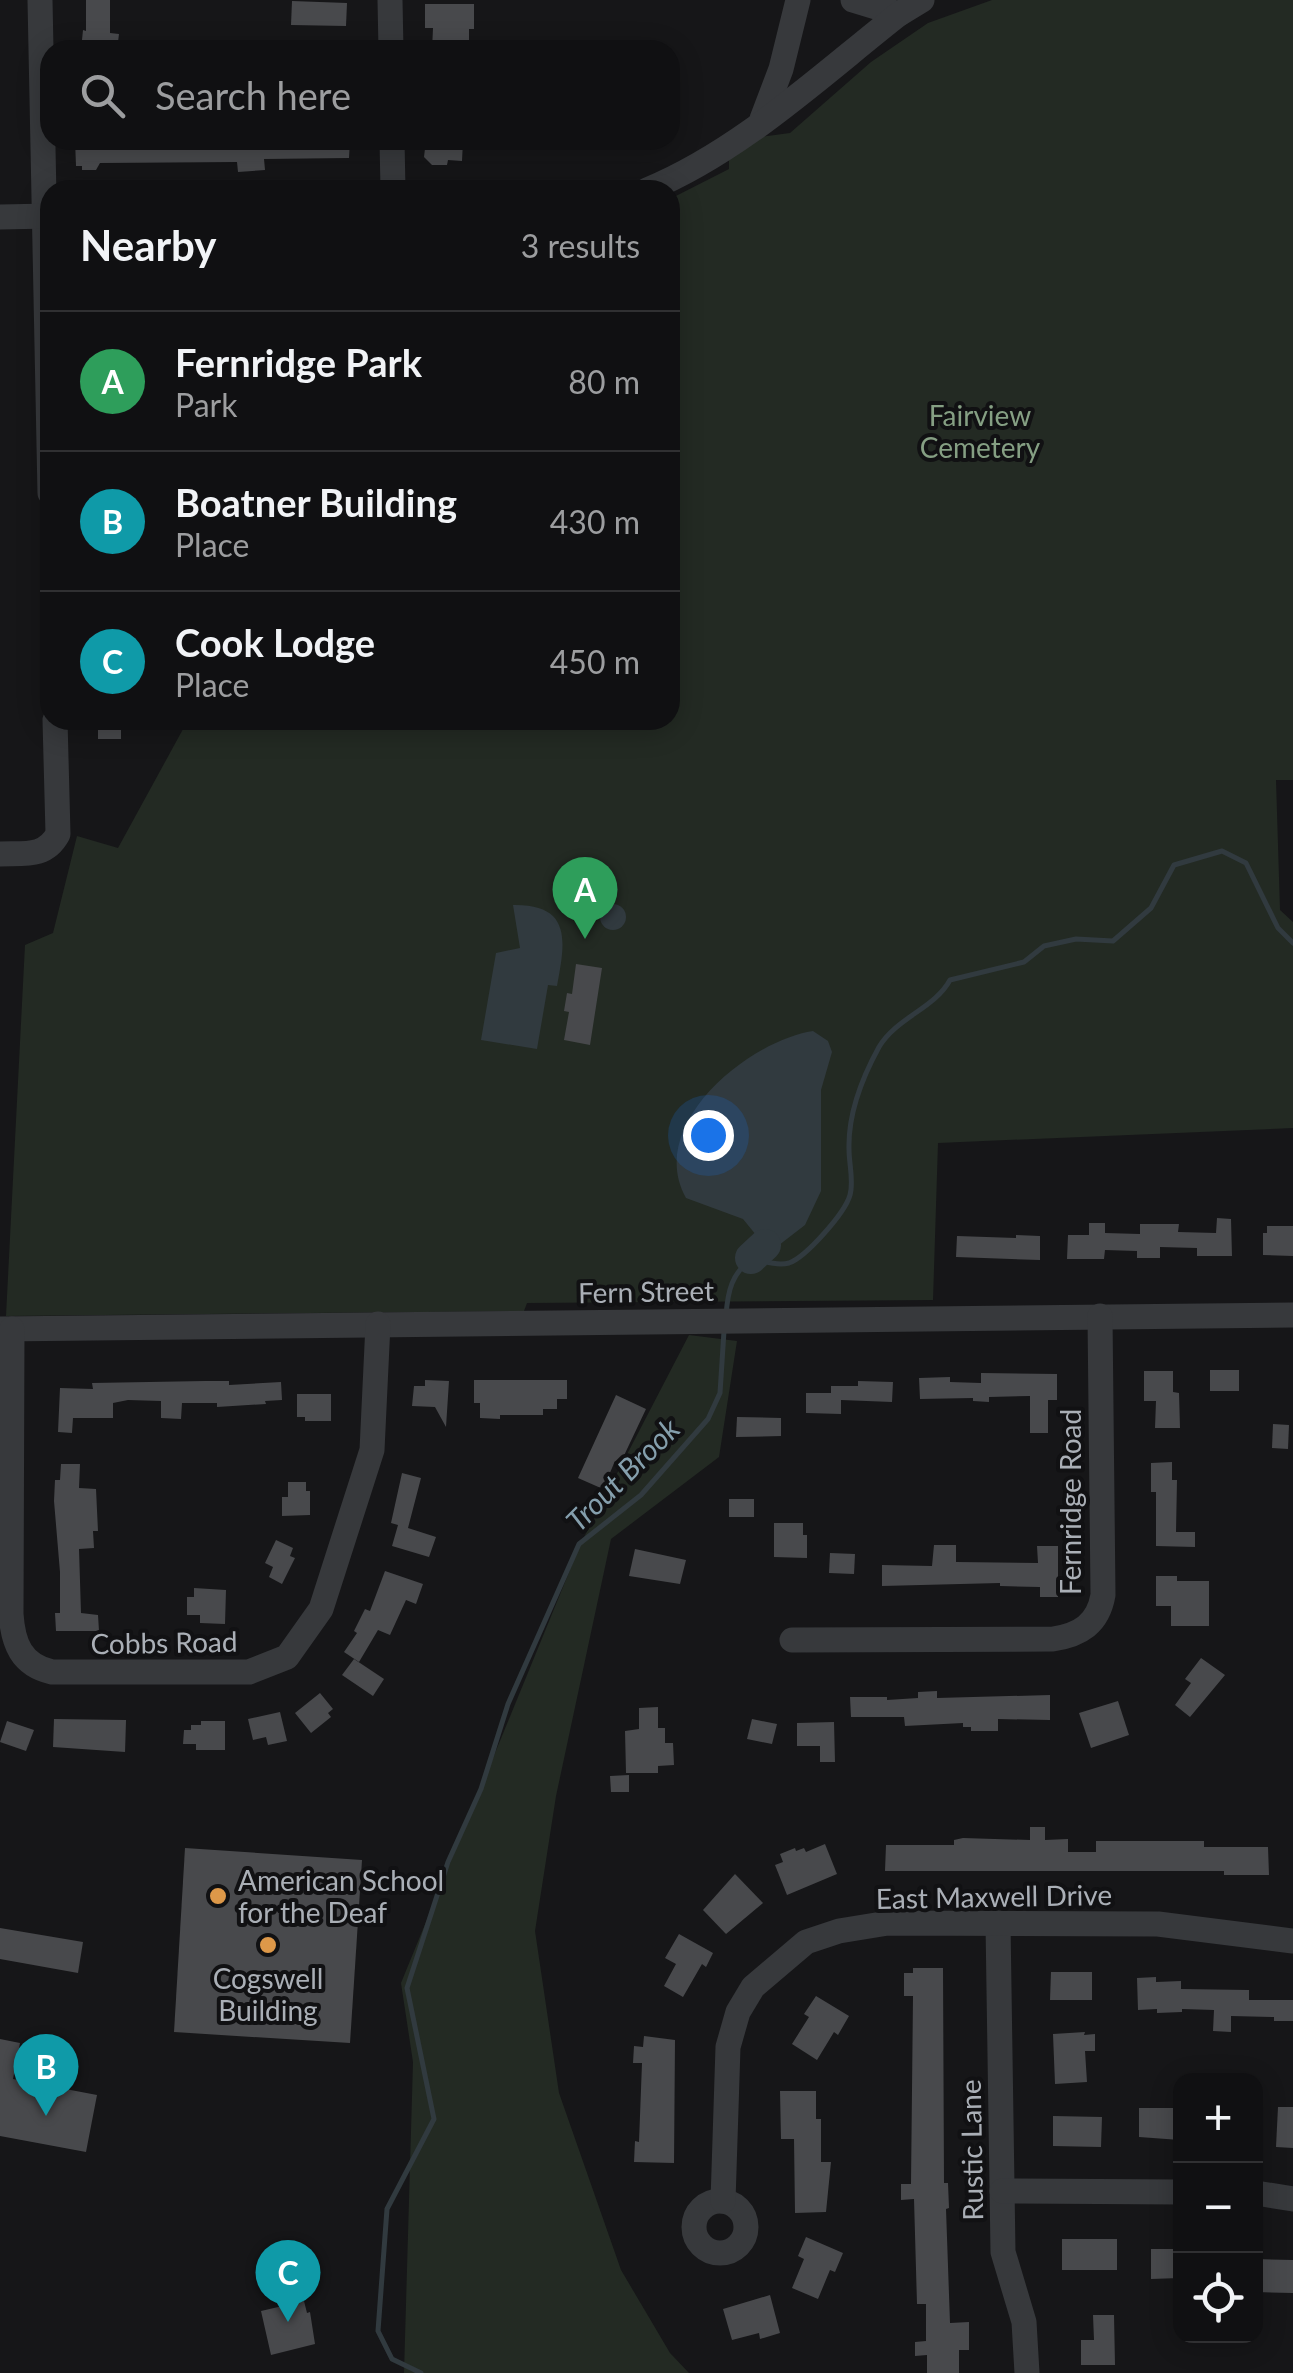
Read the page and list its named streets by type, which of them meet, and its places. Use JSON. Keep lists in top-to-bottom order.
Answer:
{
  "streets": {
    "street": [
      "Fern Street",
      "Fernridge Road",
      "Cobbs Road",
      "East Maxwell Drive",
      "Rustic Lane"
    ]
  },
  "crossings": [
    ["Fern Street", "Fernridge Road"],
    ["Fern Street", "Cobbs Road"],
    ["East Maxwell Drive", "Rustic Lane"]
  ],
  "water": ["Trout Brook"],
  "parks": ["Fairview Cemetery"],
  "places": ["American School for the Deaf", "Cogswell Building"],
  "page": {
    "search": "Search here",
    "heading": ["Nearby", "3 results"],
    "list": [
      {
        "mark": "A",
        "name": "Fernridge Park",
        "note": "Park",
        "value": "80 m"
      },
      {
        "mark": "B",
        "name": "Boatner Building",
        "note": "Place",
        "value": "430 m"
      },
      {
        "mark": "C",
        "name": "Cook Lodge",
        "note": "Place",
        "value": "450 m"
      }
    ],
    "pins": ["A", "B", "C"],
    "map_buttons": ["+", "−"]
  }
}
